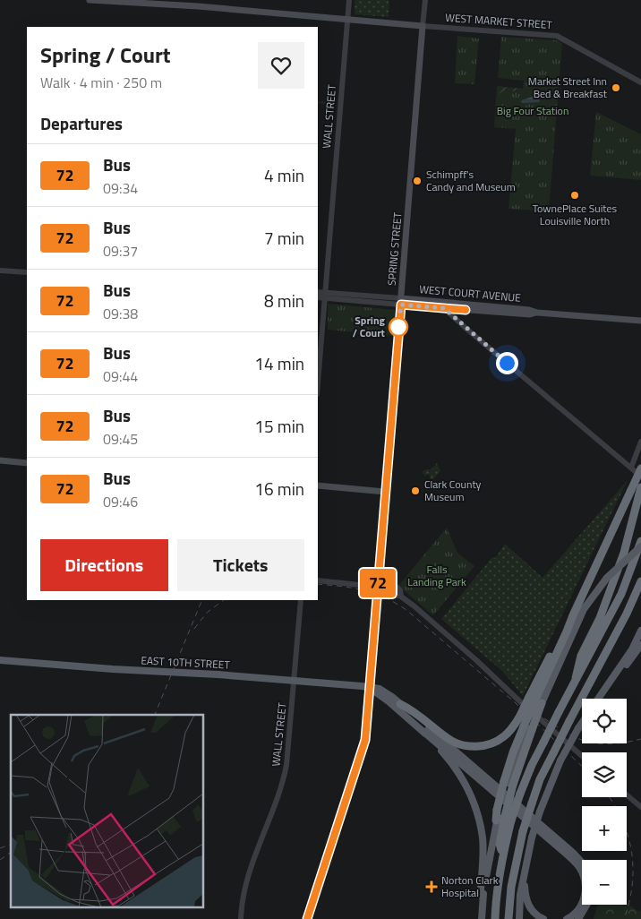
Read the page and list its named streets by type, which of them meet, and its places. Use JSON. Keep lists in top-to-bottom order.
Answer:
{
  "streets": {
    "main road": ["SPRING STREET", "WEST COURT AVENUE", "EAST 10TH STREET"],
    "street": ["WEST MARKET STREET", "WALL STREET"]
  },
  "crossings": [
    ["WEST MARKET STREET", "SPRING STREET"],
    ["WALL STREET", "EAST 10TH STREET"],
    ["SPRING STREET", "WEST COURT AVENUE"],
    ["SPRING STREET", "EAST 10TH STREET"]
  ],
  "parks": ["Big Four Station", "Falls Landing Park"],
  "places": {
    "other": [
      "Market Street Inn Bed & Breakfast",
      "Schimpff's Candy and Museum",
      "TownePlace Suites Louisville North",
      "Spring / Court",
      "Clark County Museum"
    ],
    "health": ["Norton Clark Hospital"]
  },
  "lines": ["bus line 72"],
  "page": {
    "on_map": "72",
    "heading": [
      ["Spring / Court", "Walk · 4 min · 250 m"],
      "Departures"
    ],
    "list": [
      {
        "mark": "72",
        "name": "Bus",
        "note": "09:34",
        "value": "4 min"
      },
      {
        "mark": "72",
        "name": "Bus",
        "note": "09:37",
        "value": "7 min"
      },
      {
        "mark": "72",
        "name": "Bus",
        "note": "09:38",
        "value": "8 min"
      },
      {
        "mark": "72",
        "name": "Bus",
        "note": "09:44",
        "value": "14 min"
      },
      {
        "mark": "72",
        "name": "Bus",
        "note": "09:45",
        "value": "15 min"
      },
      {
        "mark": "72",
        "name": "Bus",
        "note": "09:46",
        "value": "16 min"
      }
    ],
    "buttons": ["Directions", "Tickets"],
    "map_buttons": ["+", "−"]
  }
}
